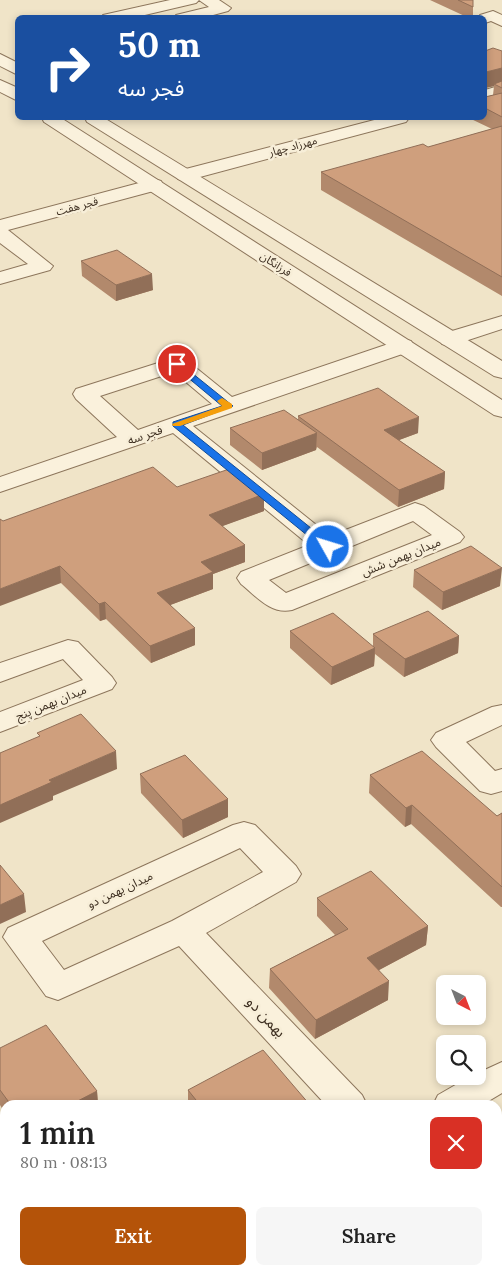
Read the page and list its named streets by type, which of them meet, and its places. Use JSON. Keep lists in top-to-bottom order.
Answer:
{
  "streets": {
    "street": [
      "مهرزاد چهار",
      "فجر هفت",
      "فرزانگان",
      "فجر سه",
      "میدان بهمن شش",
      "میدان بهمن پنج",
      "میدان بهمن دو",
      "بهمن دو"
    ]
  },
  "crossings": [
    ["فجر هفت", "فرزانگان"],
    ["فرزانگان", "فجر سه"],
    ["میدان بهمن دو", "بهمن دو"]
  ],
  "north": "bottom right",
  "page": {
    "turn": ["50 m", "فجر سه"],
    "heading": ["1 min", "80 m · 08:13"],
    "buttons": ["Exit", "Share"]
  }
}
